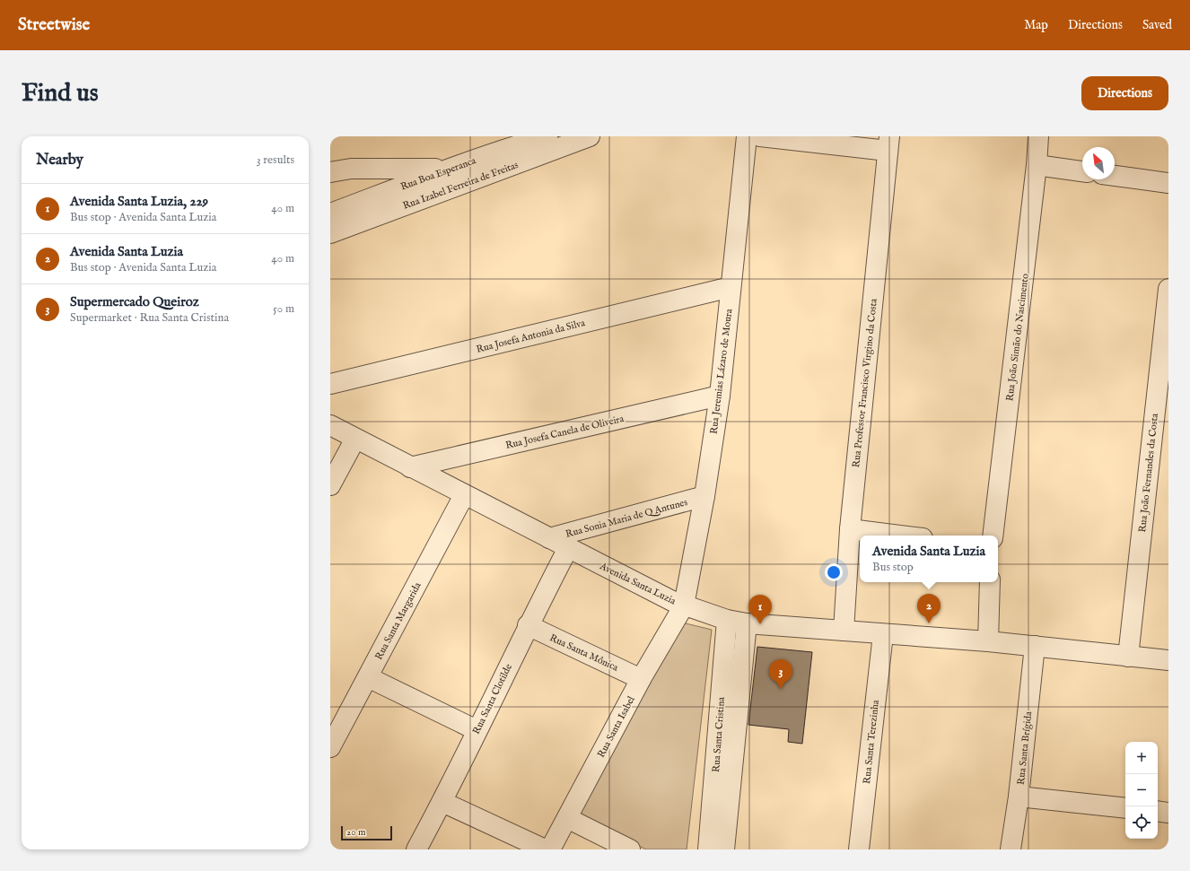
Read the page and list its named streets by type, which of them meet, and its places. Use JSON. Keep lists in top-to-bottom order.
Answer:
{
  "streets": {
    "street": [
      "Rua Boa Esperanca",
      "Rua Izabel Ferreira de Freitas",
      "Rua Josefa Antonia da Silva",
      "Rua João Simão do Nascimento",
      "Rua Jeremias Lázaro de Moura",
      "Rua Professor Francisco Virgino da Costa",
      "Rua Josefa Canela de Oliveira",
      "Rua João Fernandes da Costa",
      "Rua Sonia Maria de Q Antunes",
      "Avenida Santa Luzia",
      "Rua Santa Margarida",
      "Rua Santa Mônica",
      "Rua Santa Clotilde",
      "Rua Santa Isabel",
      "Rua Santa Cristina",
      "Rua Santa Terezinha",
      "Rua Santa Brígida"
    ]
  },
  "crossings": [
    ["Rua Josefa Antonia da Silva", "Rua Jeremias Lázaro de Moura"],
    ["Rua Jeremias Lázaro de Moura", "Rua Josefa Canela de Oliveira"],
    ["Rua Jeremias Lázaro de Moura", "Rua Sonia Maria de Q Antunes"],
    ["Rua Jeremias Lázaro de Moura", "Avenida Santa Luzia"],
    ["Rua Jeremias Lázaro de Moura", "Rua Santa Isabel"],
    ["Rua Professor Francisco Virgino da Costa", "Avenida Santa Luzia"],
    ["Rua Josefa Canela de Oliveira", "Avenida Santa Luzia"],
    ["Rua João Fernandes da Costa", "Avenida Santa Luzia"],
    ["Rua Sonia Maria de Q Antunes", "Avenida Santa Luzia"],
    ["Avenida Santa Luzia", "Rua Santa Margarida"],
    ["Avenida Santa Luzia", "Rua Santa Clotilde"],
    ["Avenida Santa Luzia", "Rua Santa Isabel"],
    ["Avenida Santa Luzia", "Rua Santa Cristina"],
    ["Avenida Santa Luzia", "Rua Santa Terezinha"],
    ["Avenida Santa Luzia", "Rua Santa Brígida"],
    ["Rua Santa Mônica", "Rua Santa Clotilde"],
    ["Rua Santa Mônica", "Rua Santa Isabel"]
  ],
  "scale_bar": "20 m",
  "north": "top left",
  "page": {
    "header": "Streetwise",
    "nav": ["Map", "Directions", "Saved"],
    "buttons": "Directions",
    "title": "Find us",
    "heading": ["Nearby", "3 results"],
    "list": [
      {
        "mark": "1",
        "name": "Avenida Santa Luzia, 229",
        "note": "Bus stop · Avenida Santa Luzia",
        "value": "40 m"
      },
      {
        "mark": "2",
        "name": "Avenida Santa Luzia",
        "note": "Bus stop · Avenida Santa Luzia",
        "value": "40 m"
      },
      {
        "mark": "3",
        "name": "Supermercado Queiroz",
        "note": "Supermarket · Rua Santa Cristina",
        "value": "50 m"
      }
    ],
    "popup": ["Avenida Santa Luzia", "Bus stop"],
    "pins": ["2", "1", "3"],
    "map_buttons": ["+", "−"],
    "scale": "20 m"
  }
}
